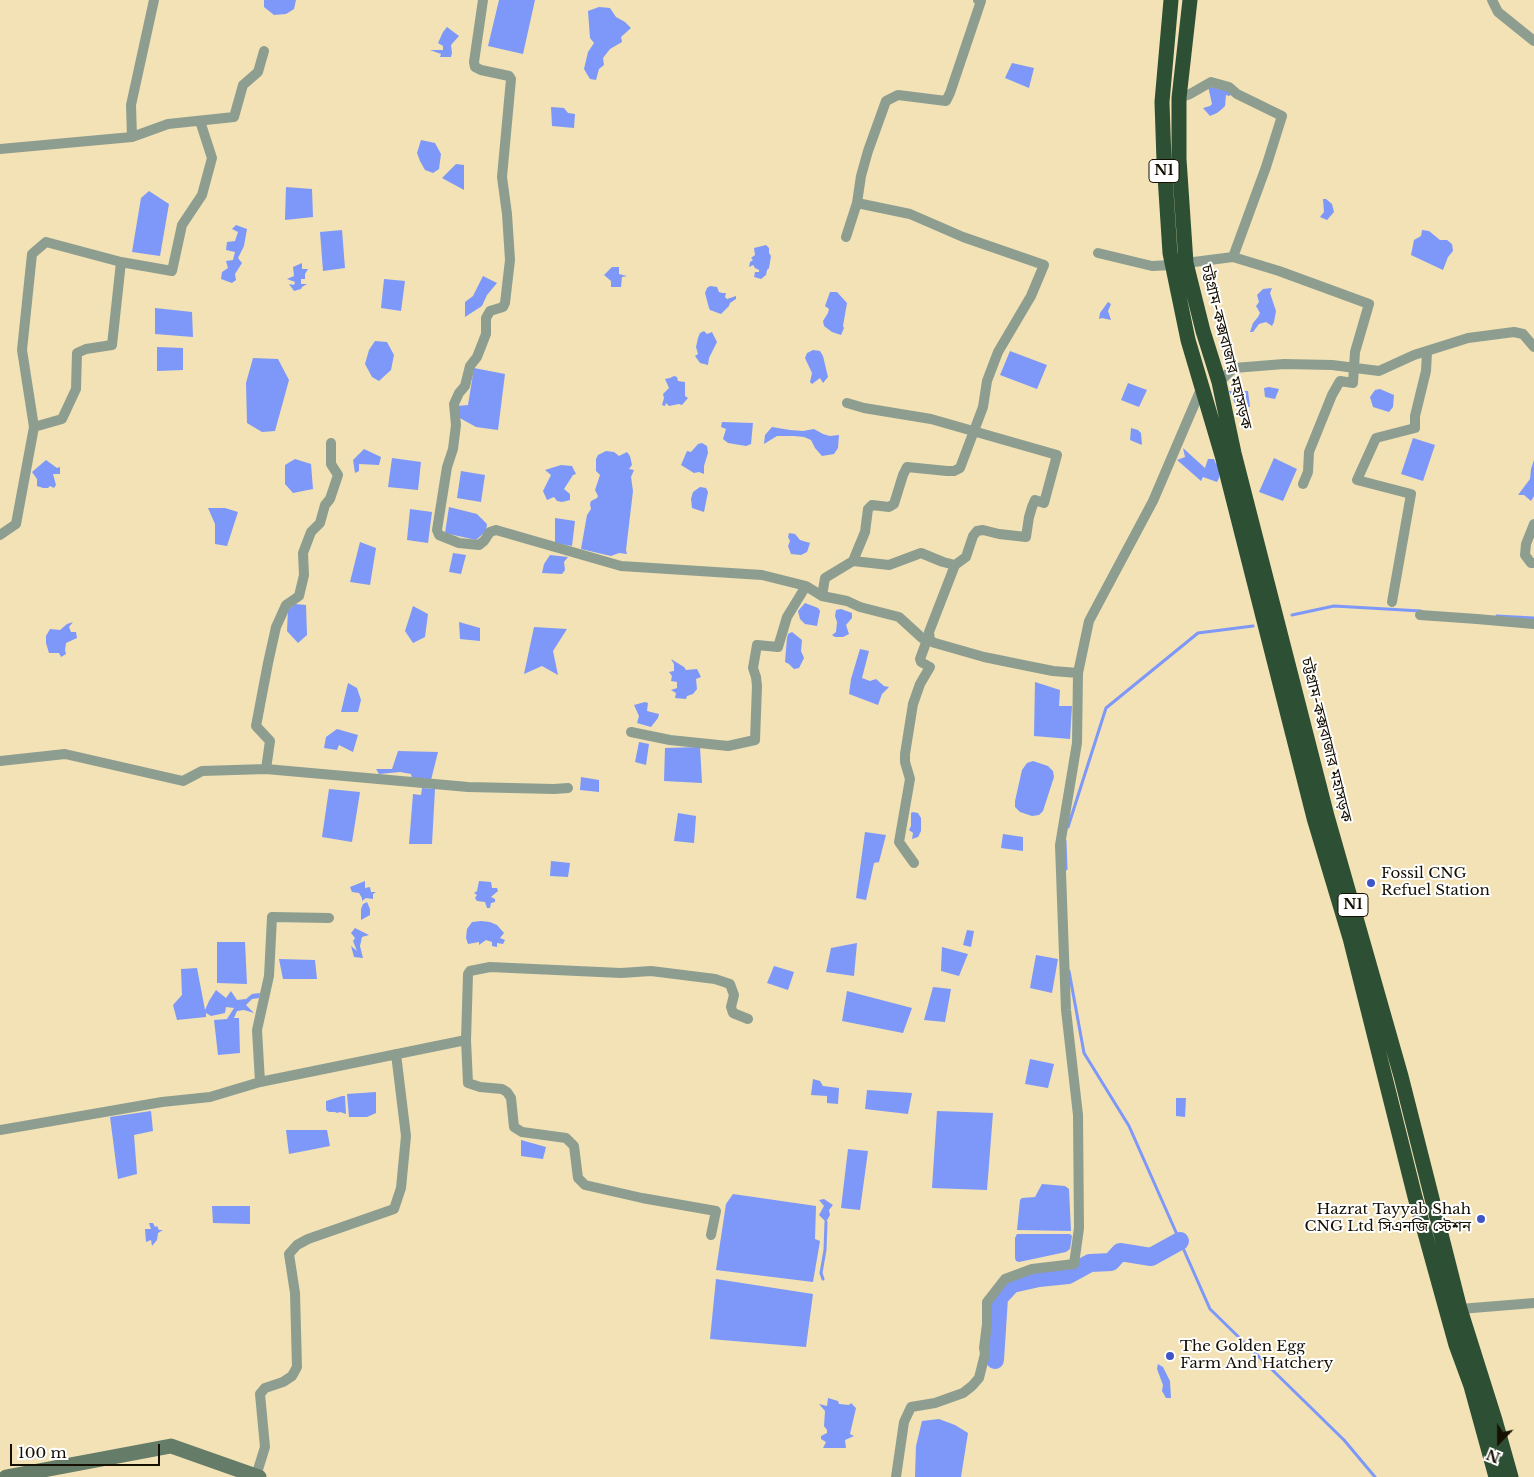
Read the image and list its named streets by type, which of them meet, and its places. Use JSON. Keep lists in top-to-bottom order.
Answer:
{
  "streets": {
    "highway": ["N1", "চট্টগ্রাম-কক্সবাজার মহাসড়ক"]
  },
  "places": ["Fossil CNG Refuel Station", "Hazrat Tayyab Shah CNG Ltd সিএনজি স্টেশন", "The Golden Egg Farm And Hatchery"],
  "scale_bar": "100 m",
  "north": "bottom"
}
